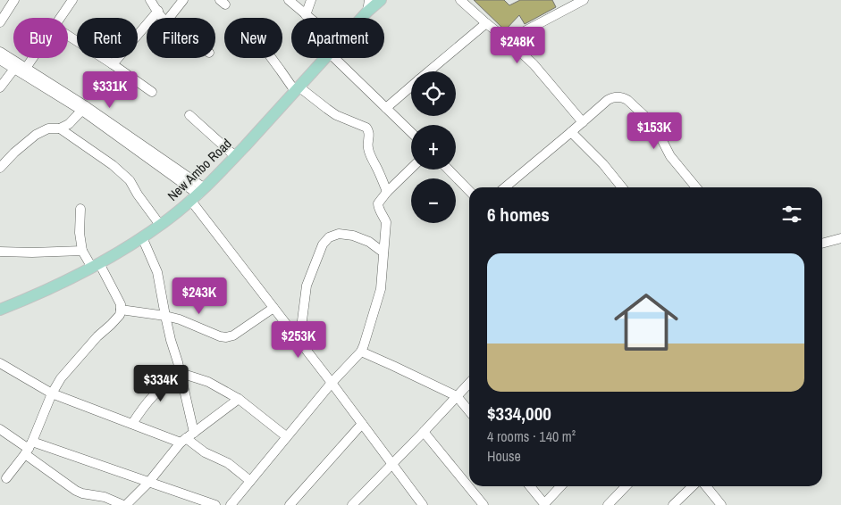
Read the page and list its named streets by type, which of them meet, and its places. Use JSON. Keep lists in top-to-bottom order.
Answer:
{
  "streets": {
    "main road": ["New Ambo Road"]
  },
  "page": {
    "chip": [
      "Buy",
      "Rent",
      "Filters",
      "New",
      "Apartment"
    ],
    "price": [
      "$248K",
      "$331K",
      "$153K",
      "$243K",
      "$253K",
      "$334K"
    ],
    "map_buttons": ["+", "−"],
    "heading": "6 homes",
    "list": [
      {
        "name": "$334,000",
        "note": "4 rooms · 140 m² · House"
      }
    ]
  }
}
